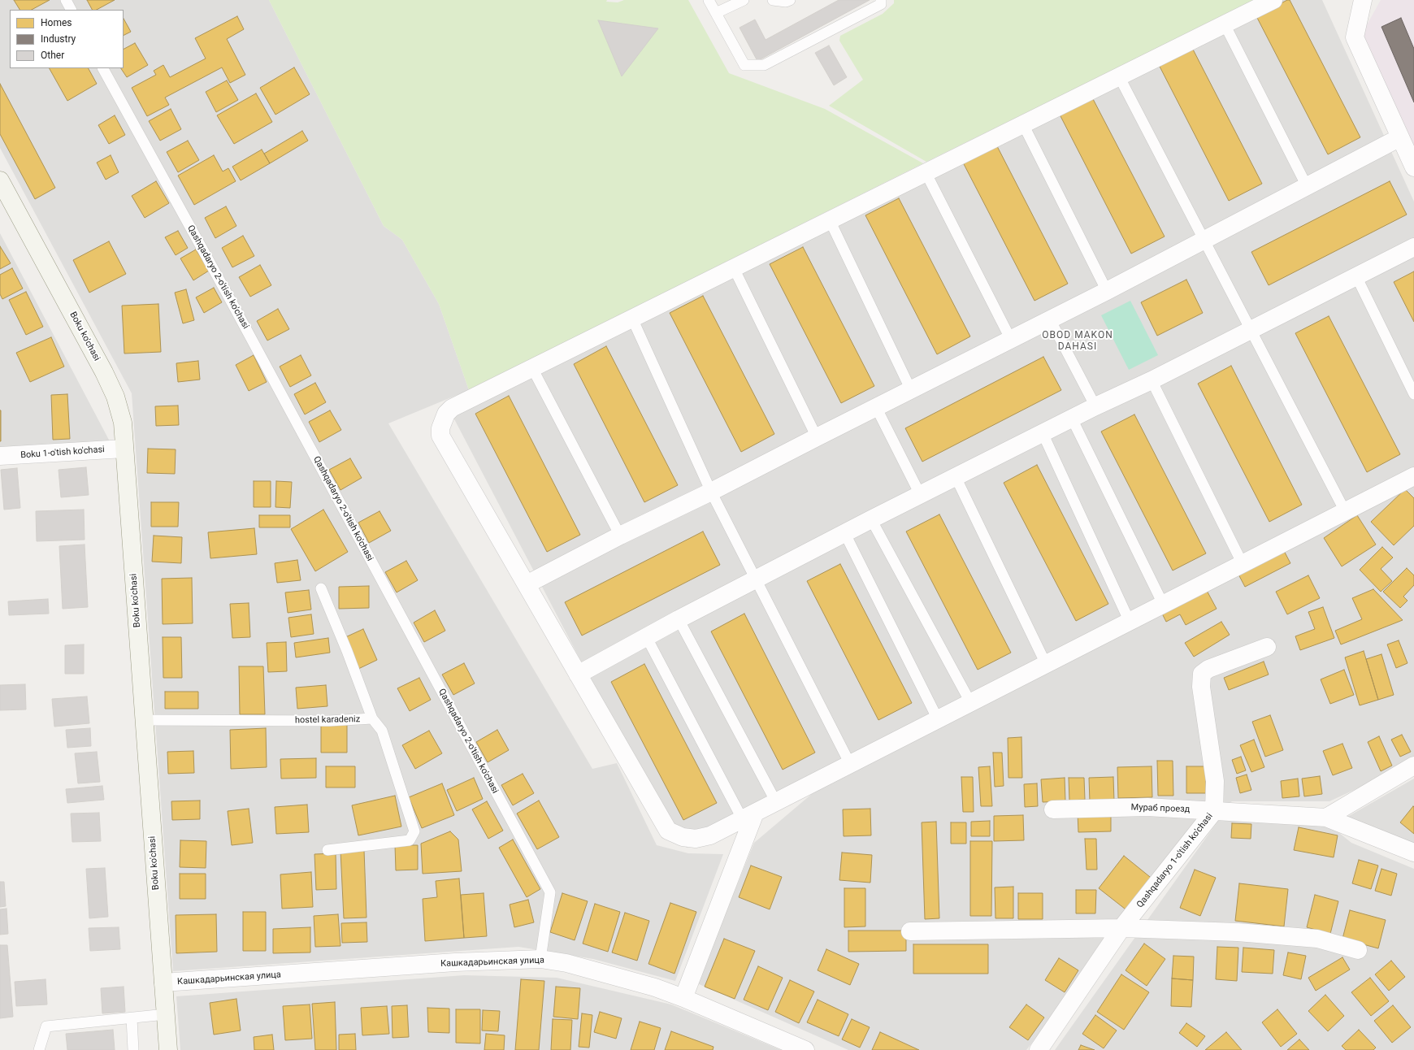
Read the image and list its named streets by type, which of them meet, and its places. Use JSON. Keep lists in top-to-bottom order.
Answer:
{
  "streets": {
    "street": [
      "Boku ko'chasi",
      "Boku 1-o'tish ko'chasi",
      "Мураб проезд",
      "Qashqadaryo 1-o'tish ko'chasi",
      "Кашкадарьинская улица"
    ],
    "lane": ["Qashqadaryo 2-o'tish ko'chasi", "hostel karadeniz"]
  },
  "crossings": [
    ["Qashqadaryo 2-o'tish ko'chasi", "Кашкадарьинская улица"],
    ["Boku ko'chasi", "Boku 1-o'tish ko'chasi"],
    ["Boku ko'chasi", "hostel karadeniz"],
    ["Boku ko'chasi", "Кашкадарьинская улица"],
    ["Мураб проезд", "Qashqadaryo 1-o'tish ko'chasi"]
  ],
  "districts": ["OBOD MAKON DAHASI"],
  "legend": ["Homes", "Industry", "Other"]
}
